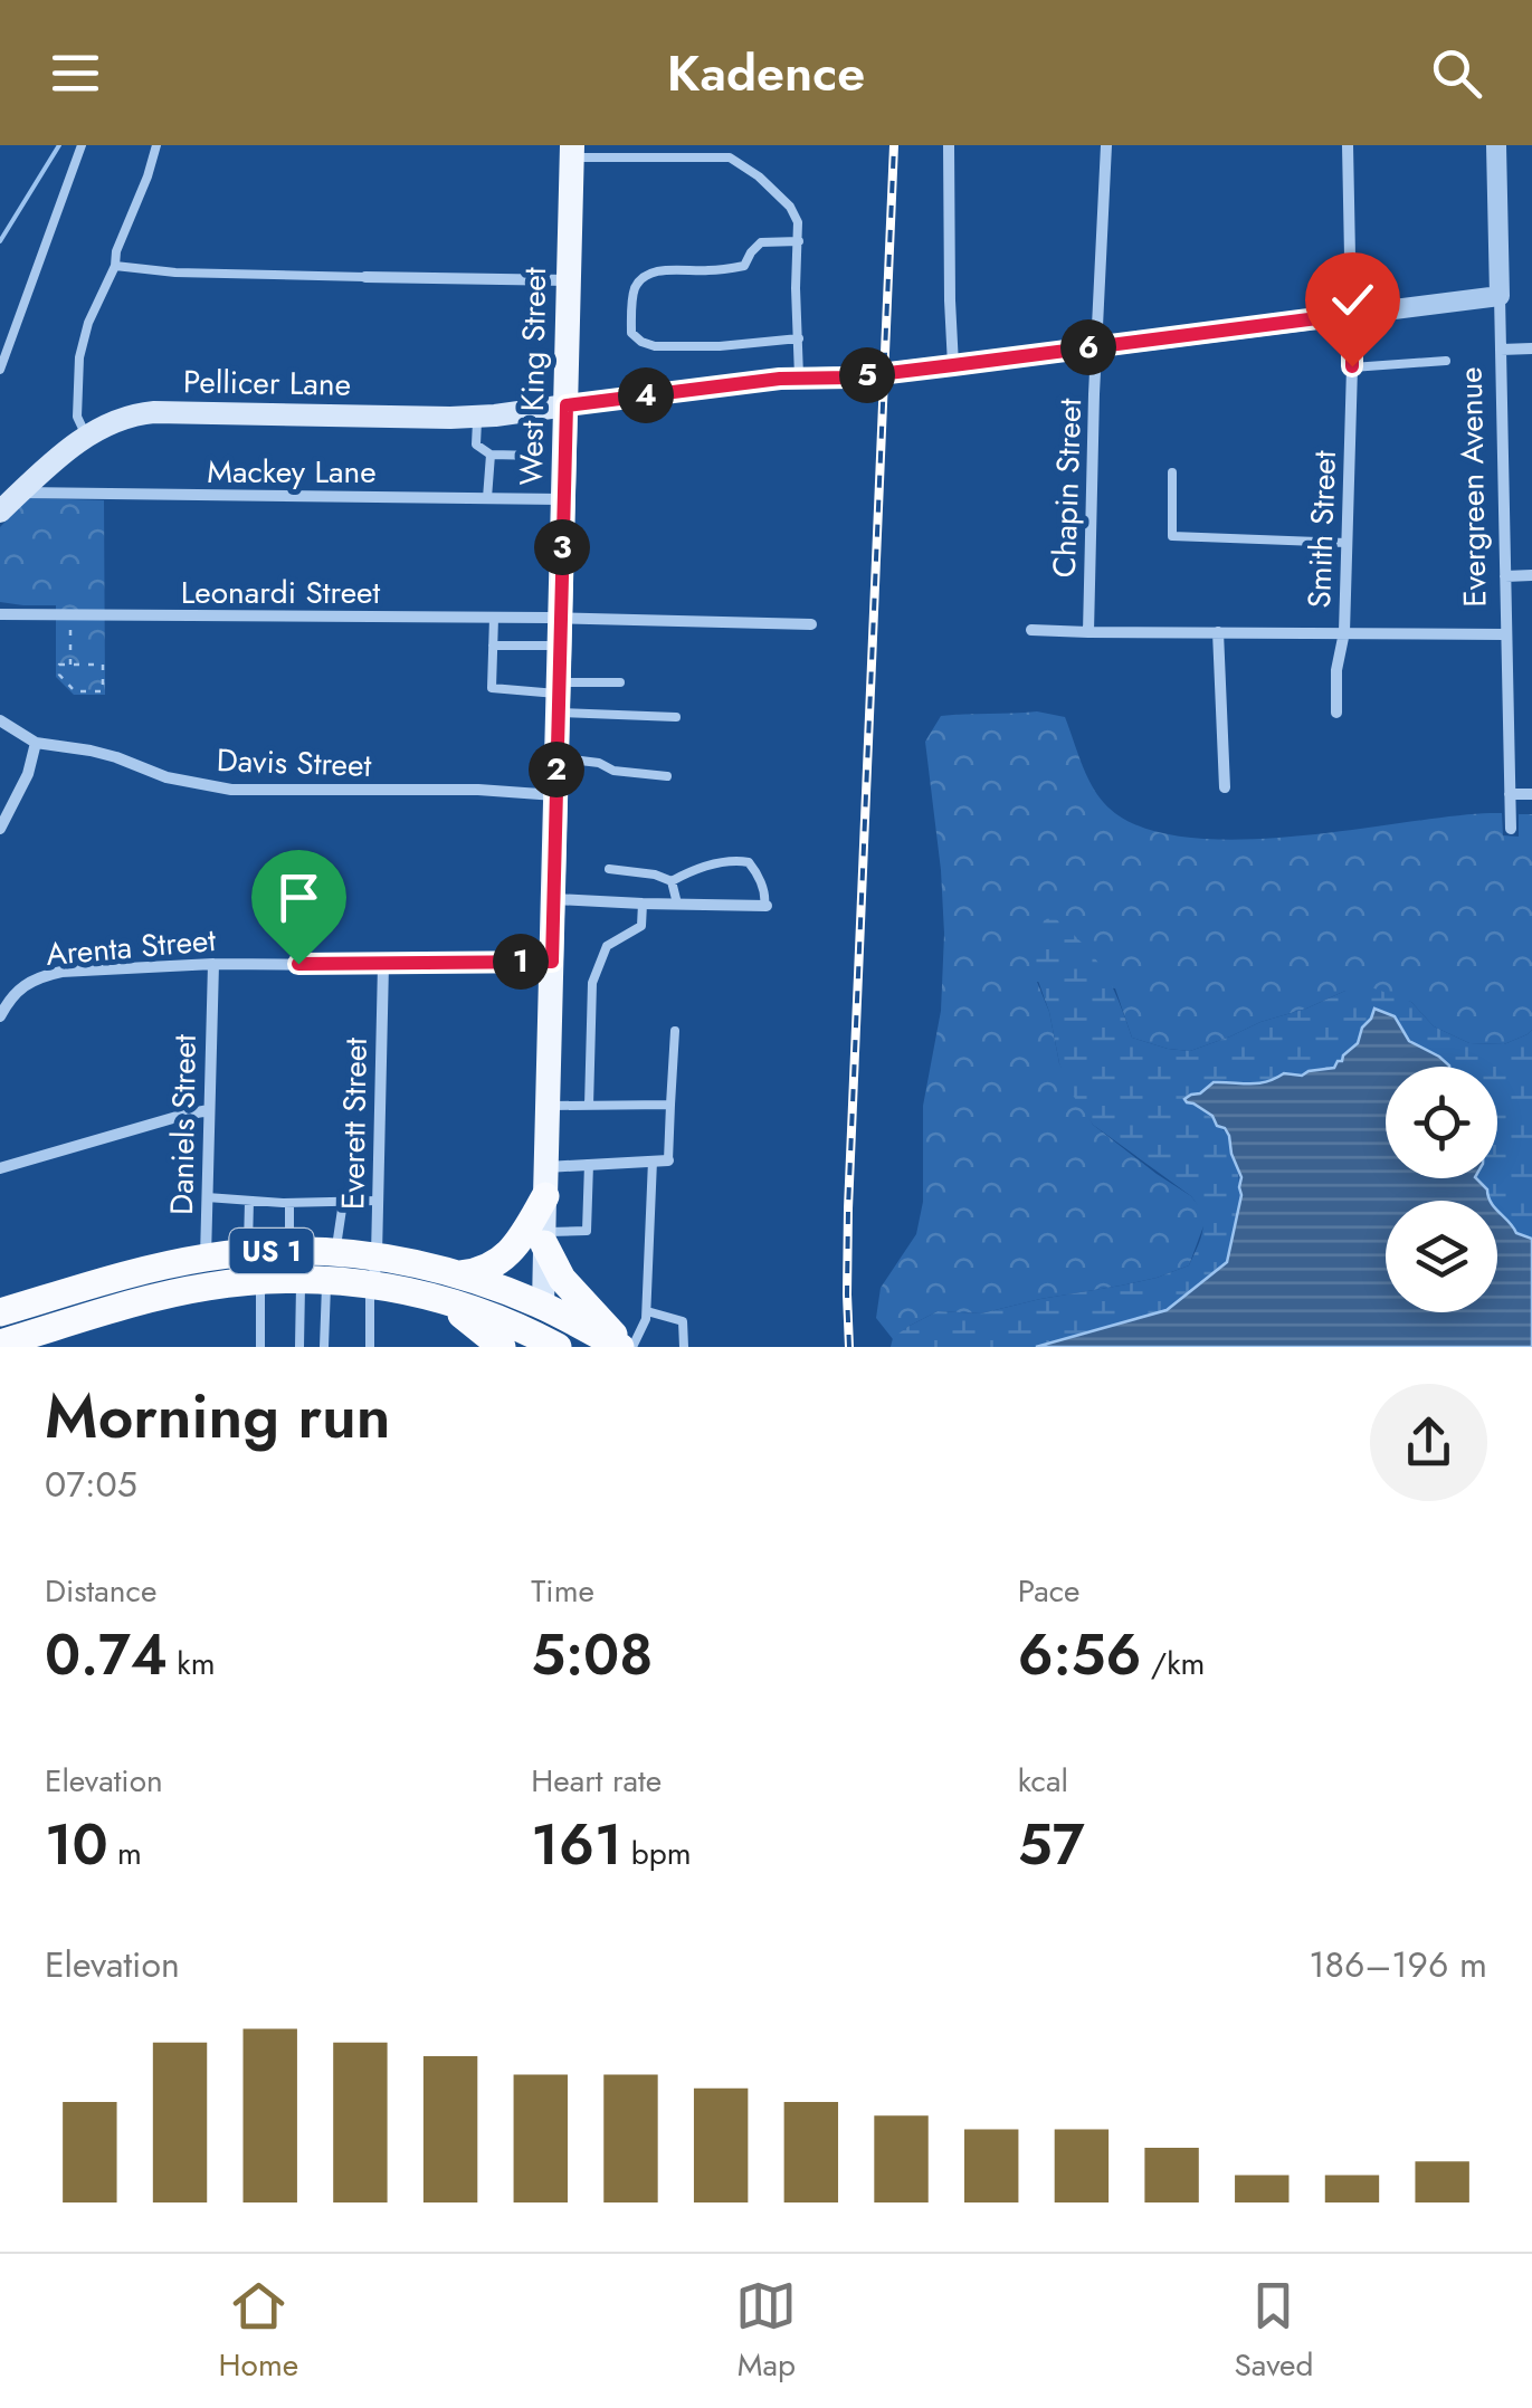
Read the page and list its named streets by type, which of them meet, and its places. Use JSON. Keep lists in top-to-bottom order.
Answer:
{
  "streets": {
    "highway": ["US 1"],
    "main road": ["West King Street", "Pellicer Lane"],
    "street": [
      "Mackey Lane",
      "Evergreen Avenue",
      "Chapin Street",
      "Smith Street",
      "Leonardi Street",
      "Davis Street",
      "Arenta Street",
      "Everett Street",
      "Daniels Street"
    ]
  },
  "crossings": [
    ["West King Street", "Pellicer Lane"],
    ["West King Street", "Mackey Lane"],
    ["West King Street", "Leonardi Street"],
    ["West King Street", "Davis Street"],
    ["West King Street", "Arenta Street"],
    ["West King Street", "US 1"],
    ["Pellicer Lane", "Mackey Lane"],
    ["Arenta Street", "Everett Street"],
    ["Arenta Street", "Daniels Street"],
    ["Everett Street", "US 1"],
    ["Daniels Street", "US 1"]
  ],
  "page": {
    "header": "Kadence",
    "pins": [
      "6",
      "5",
      "4",
      "3",
      "2",
      "1"
    ],
    "heading": ["Morning run", "07:05"],
    "stats": [
      ["Distance", "0.74 km"],
      ["Time", "5:08"],
      ["Pace", "6:56 /km"],
      ["Elevation", "10 m"],
      ["Heart rate", "161 bpm"],
      ["kcal", "57"]
    ],
    "chart": ["Elevation", "186–196 m"],
    "tabs": ["Home", "Map", "Saved"]
  }
}
